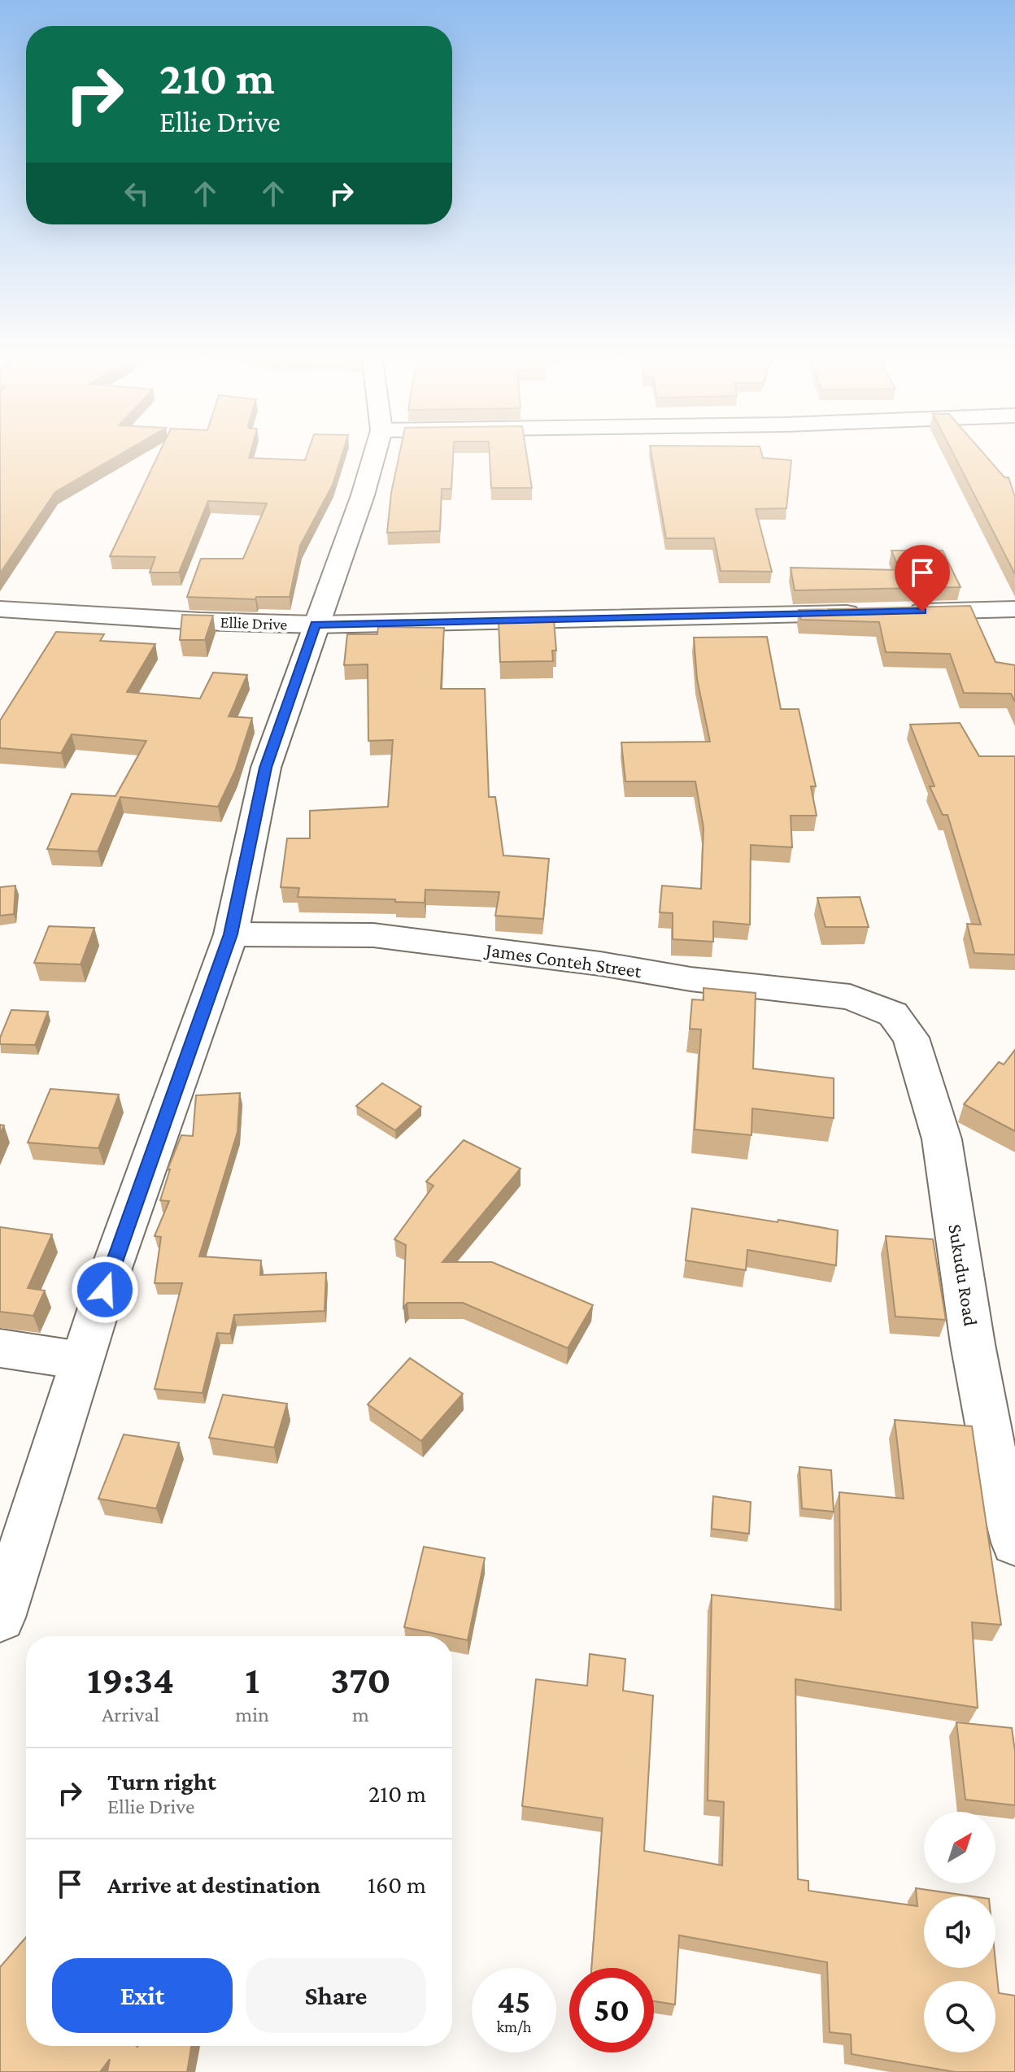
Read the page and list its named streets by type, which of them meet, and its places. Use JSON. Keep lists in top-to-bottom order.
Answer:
{
  "streets": {
    "street": ["Ellie Drive", "James Conteh Street", "Sukudu Road"]
  },
  "crossings": [
    ["James Conteh Street", "Sukudu Road"]
  ],
  "north": "top right",
  "page": {
    "turn": ["210 m", "Ellie Drive"],
    "eta": [
      "19:34",
      "Arrival",
      "1",
      "min",
      "370",
      "m"
    ],
    "list": [
      {
        "name": "Turn right",
        "note": "Ellie Drive",
        "value": "210 m"
      },
      {
        "name": "Arrive at destination",
        "value": "160 m"
      }
    ],
    "buttons": ["Exit", "Share"],
    "speed": "45 km/h",
    "limit": "50"
  }
}
